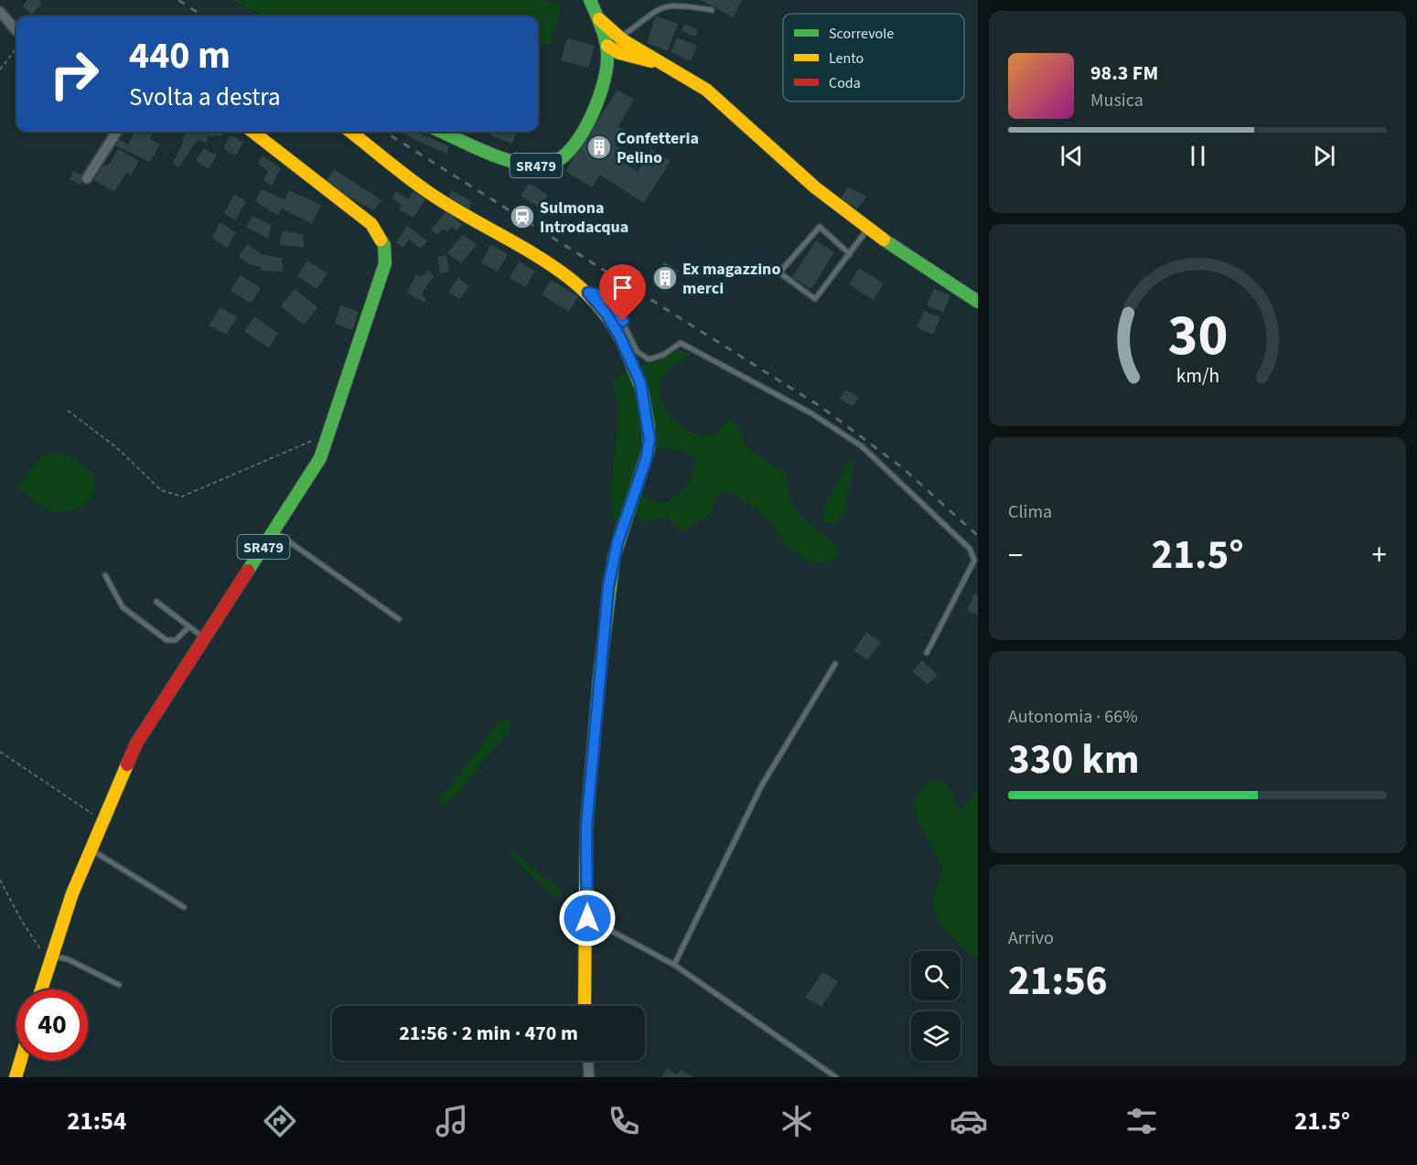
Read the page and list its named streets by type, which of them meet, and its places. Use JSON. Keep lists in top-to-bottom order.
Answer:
{
  "streets": {
    "main road": ["SR479"]
  },
  "places": {
    "building": ["Confetteria Pelino", "Ex magazzino merci"],
    "station": ["Sulmona Introdacqua"]
  },
  "legend": ["Scorrevole", "Lento", "Coda"],
  "page": {
    "turn": ["440 m", "Svolta a destra"],
    "song": ["98.3 FM", "Musica"],
    "tile": [
      "Clima",
      ["Autonomia · 66%", "330 km"],
      ["Arrivo", "21:56"]
    ],
    "heat": ["−", "21.5°", "+"],
    "limit": "40",
    "trip": "21:56 · 2 min · 470 m",
    "tabs": ["21:54", "21.5°"],
    "gauge": ["30", "km/h"]
  }
}
